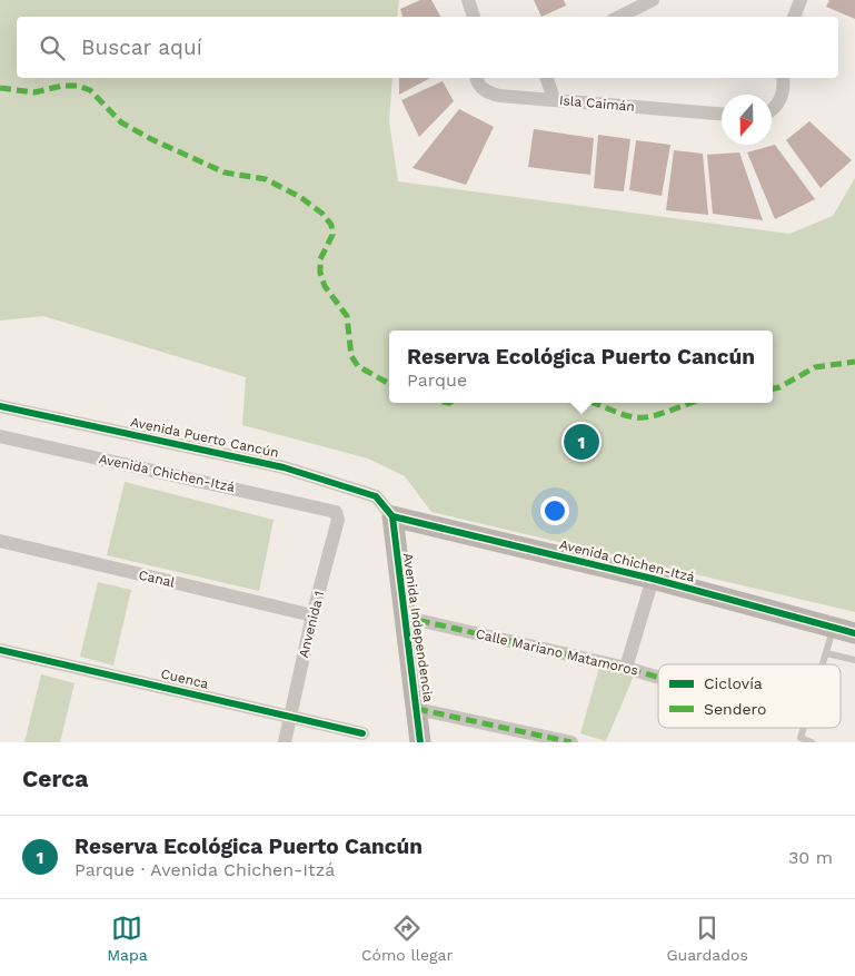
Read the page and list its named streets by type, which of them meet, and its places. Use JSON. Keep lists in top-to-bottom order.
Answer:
{
  "streets": {
    "street": [
      "Isla Caimán",
      "Avenida Puerto Cancún",
      "Avenida Chichen-Itzá",
      "Canal",
      "Anvenida 1",
      "Avenida Independencia",
      "Calle Mariano Matamoros",
      "Cuenca"
    ]
  },
  "crossings": [
    ["Avenida Puerto Cancún", "Avenida Chichen-Itzá"],
    ["Avenida Puerto Cancún", "Avenida Independencia"],
    ["Avenida Chichen-Itzá", "Anvenida 1"],
    ["Avenida Chichen-Itzá", "Avenida Independencia"],
    ["Canal", "Anvenida 1"],
    ["Anvenida 1", "Cuenca"],
    ["Avenida Independencia", "Calle Mariano Matamoros"]
  ],
  "legend": ["Ciclovía", "Sendero"],
  "north": "bottom",
  "page": {
    "search": "Buscar aquí",
    "popup": ["Reserva Ecológica Puerto Cancún", "Parque"],
    "pins": "1",
    "heading": "Cerca",
    "list": [
      {
        "mark": "1",
        "name": "Reserva Ecológica Puerto Cancún",
        "note": "Parque · Avenida Chichen-Itzá",
        "value": "30 m"
      }
    ],
    "nav": ["Mapa", "Cómo llegar", "Guardados"]
  }
}
